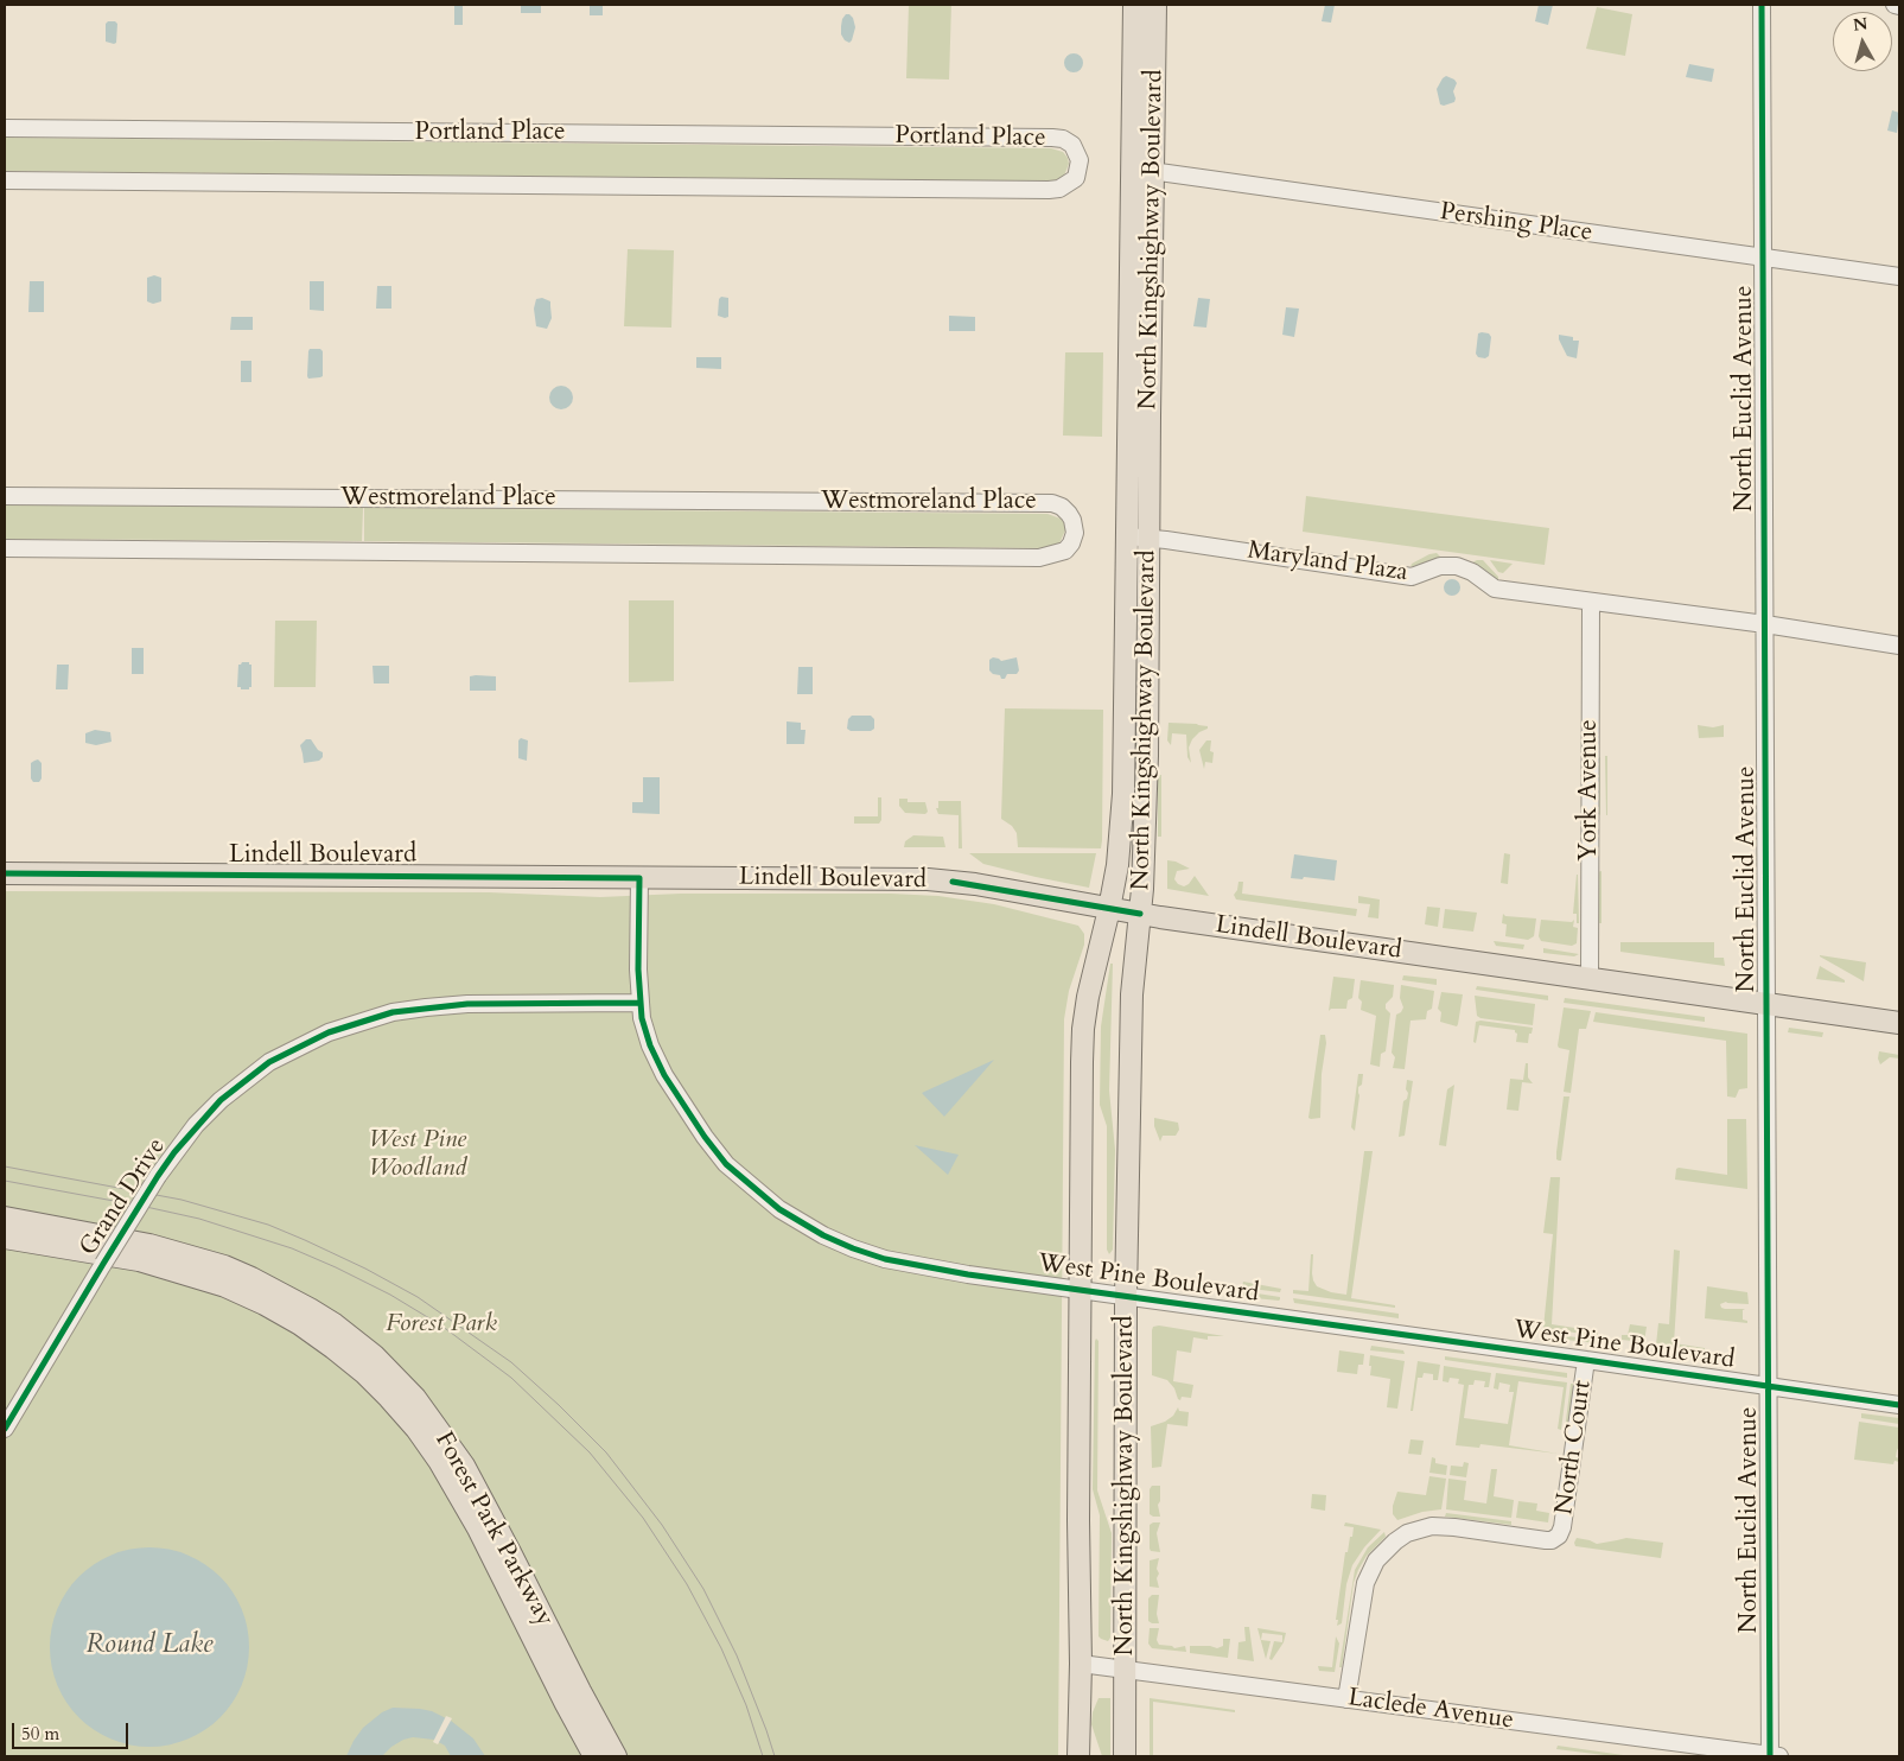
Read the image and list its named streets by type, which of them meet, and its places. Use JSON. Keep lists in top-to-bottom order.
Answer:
{
  "streets": {
    "main road": ["North Kingshighway Boulevard", "Lindell Boulevard", "Forest Park Parkway"],
    "street": [
      "Portland Place",
      "Pershing Place",
      "North Euclid Avenue",
      "Westmoreland Place",
      "Maryland Plaza",
      "York Avenue",
      "Grand Drive",
      "West Pine Boulevard",
      "North Court",
      "Laclede Avenue"
    ]
  },
  "crossings": [
    ["Pershing Place", "North Kingshighway Boulevard"],
    ["Pershing Place", "North Euclid Avenue"],
    ["North Kingshighway Boulevard", "Maryland Plaza"],
    ["North Kingshighway Boulevard", "Lindell Boulevard"],
    ["North Kingshighway Boulevard", "West Pine Boulevard"],
    ["North Kingshighway Boulevard", "Laclede Avenue"],
    ["North Euclid Avenue", "Maryland Plaza"],
    ["North Euclid Avenue", "Lindell Boulevard"],
    ["North Euclid Avenue", "West Pine Boulevard"],
    ["North Euclid Avenue", "Laclede Avenue"],
    ["Maryland Plaza", "York Avenue"],
    ["York Avenue", "Lindell Boulevard"],
    ["Lindell Boulevard", "West Pine Boulevard"],
    ["Grand Drive", "West Pine Boulevard"],
    ["West Pine Boulevard", "North Court"],
    ["North Court", "Laclede Avenue"]
  ],
  "water": ["Round Lake"],
  "parks": ["West Pine Woodland", "Forest Park"],
  "scale_bar": "50 m",
  "north": "top"
}
